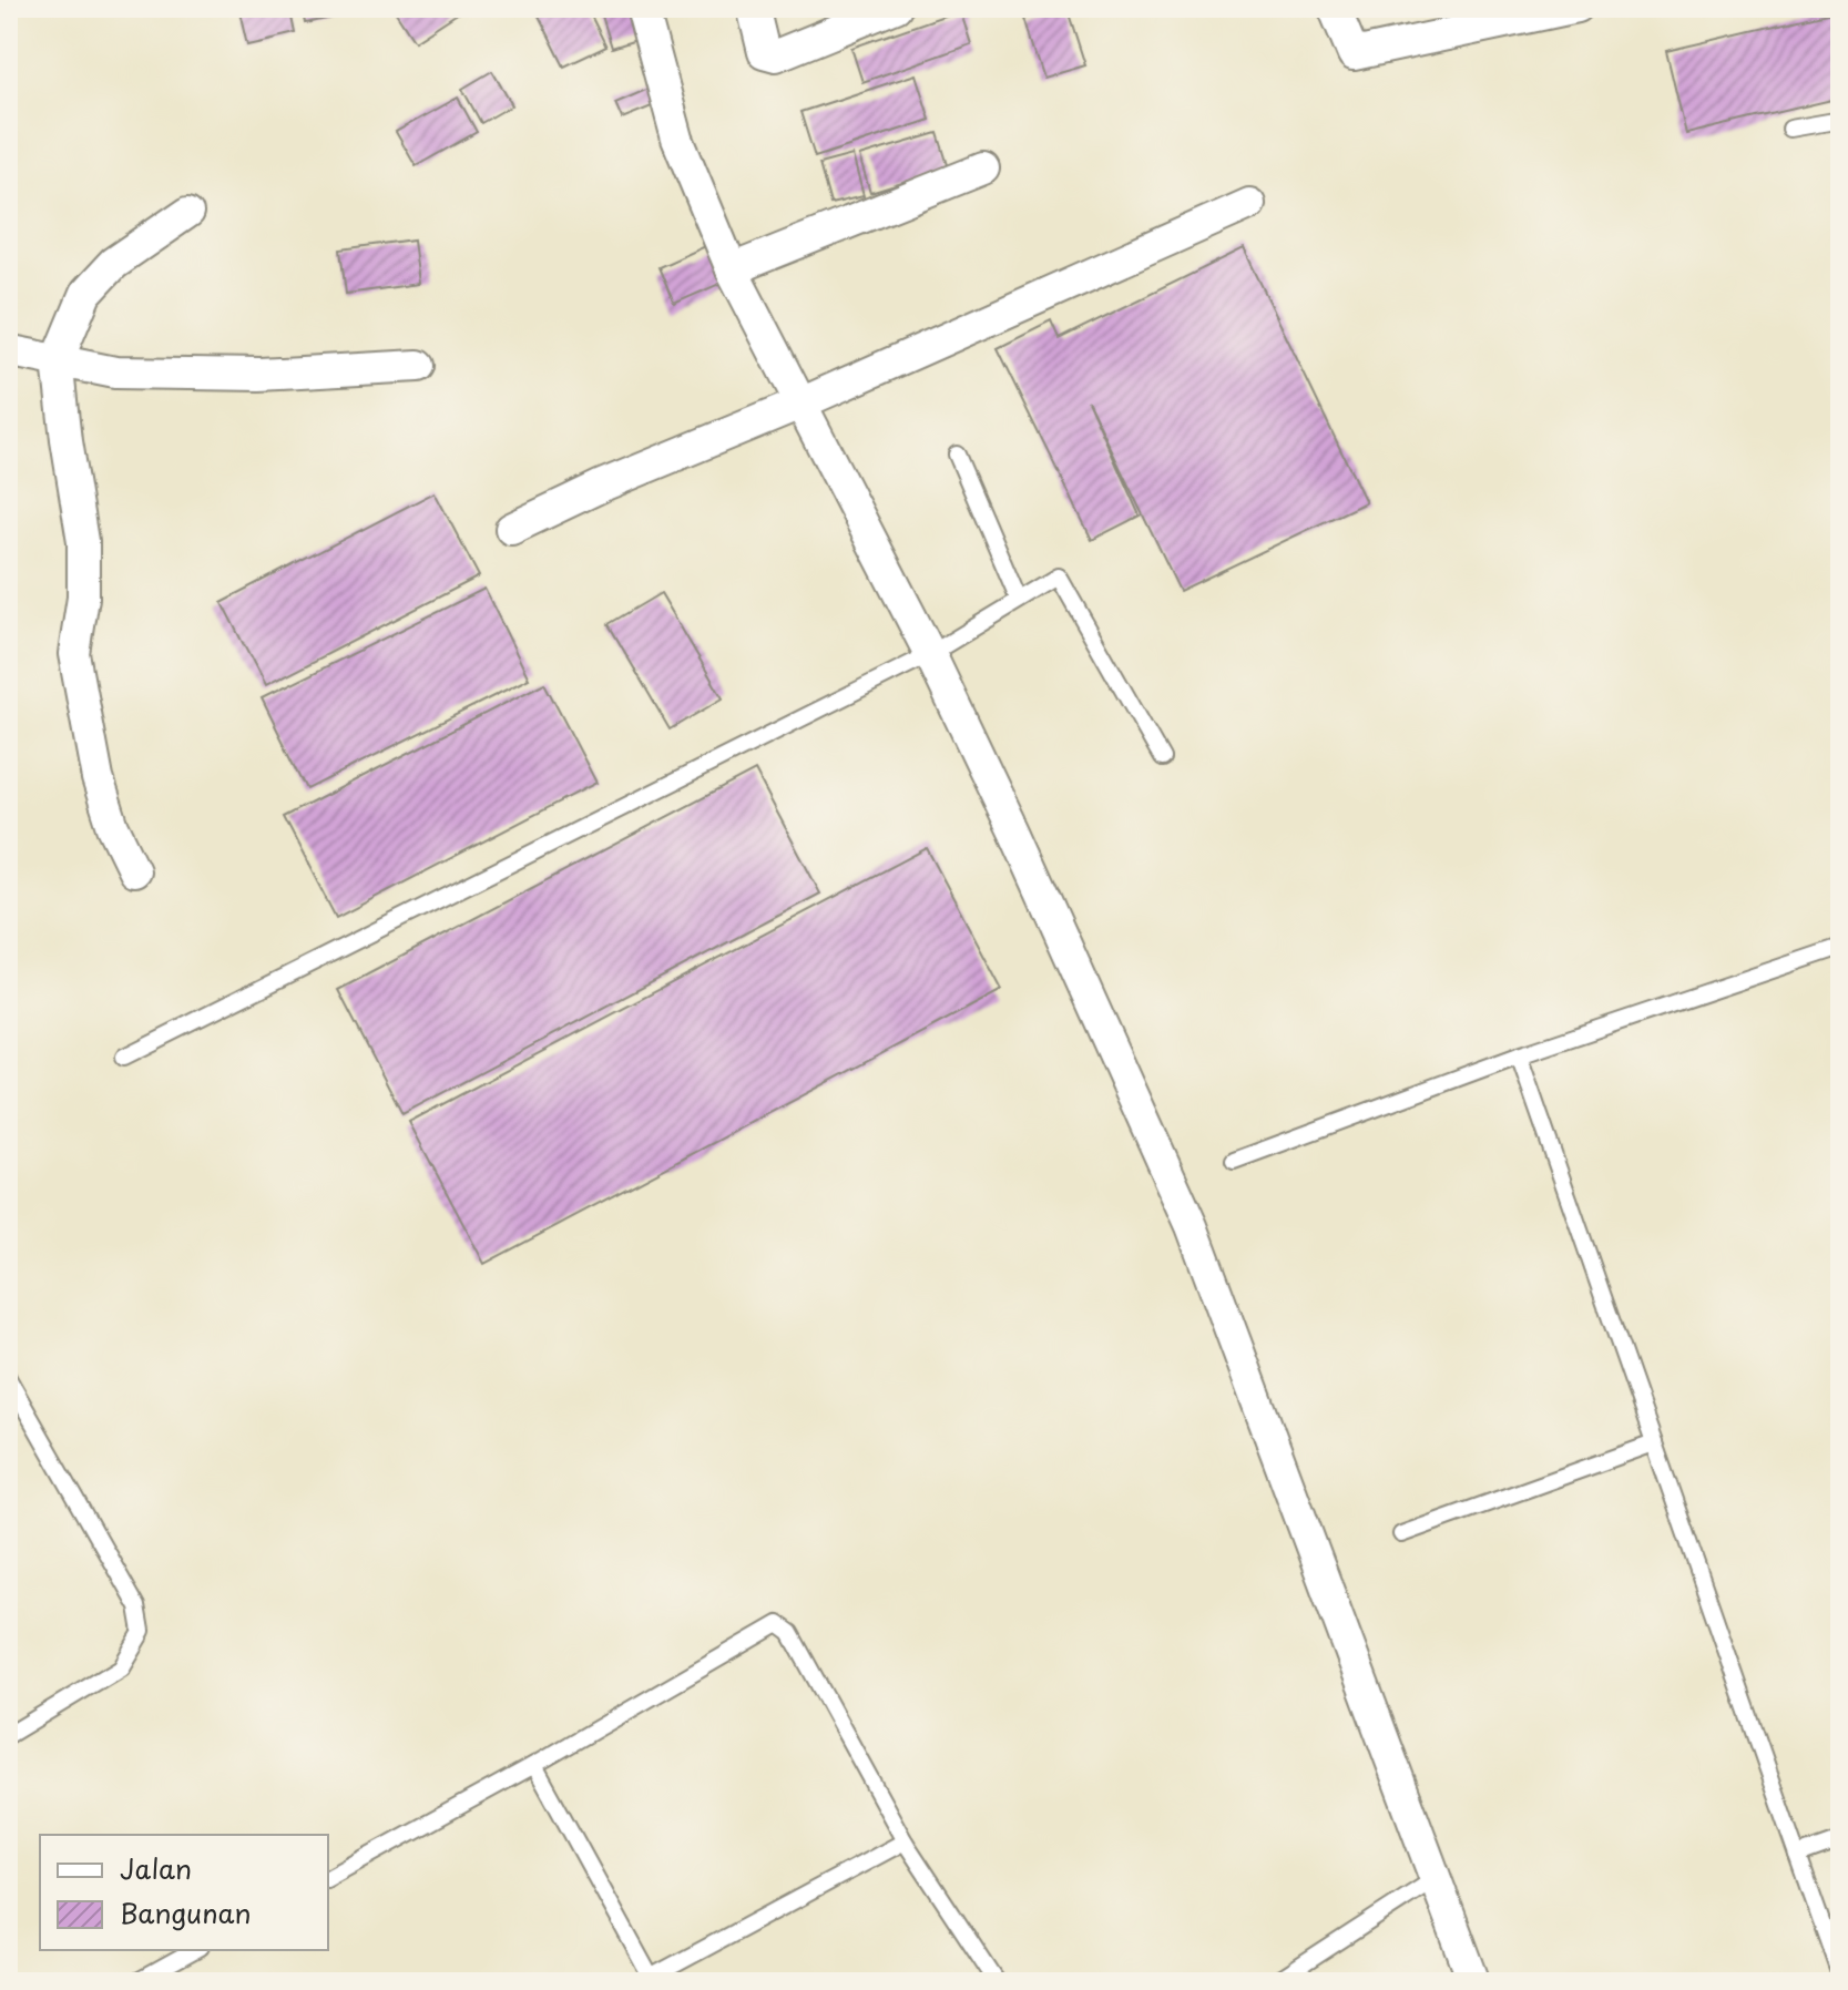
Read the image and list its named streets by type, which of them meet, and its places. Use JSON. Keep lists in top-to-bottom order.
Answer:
{
  "legend": ["Jalan", "Bangunan"]
}
